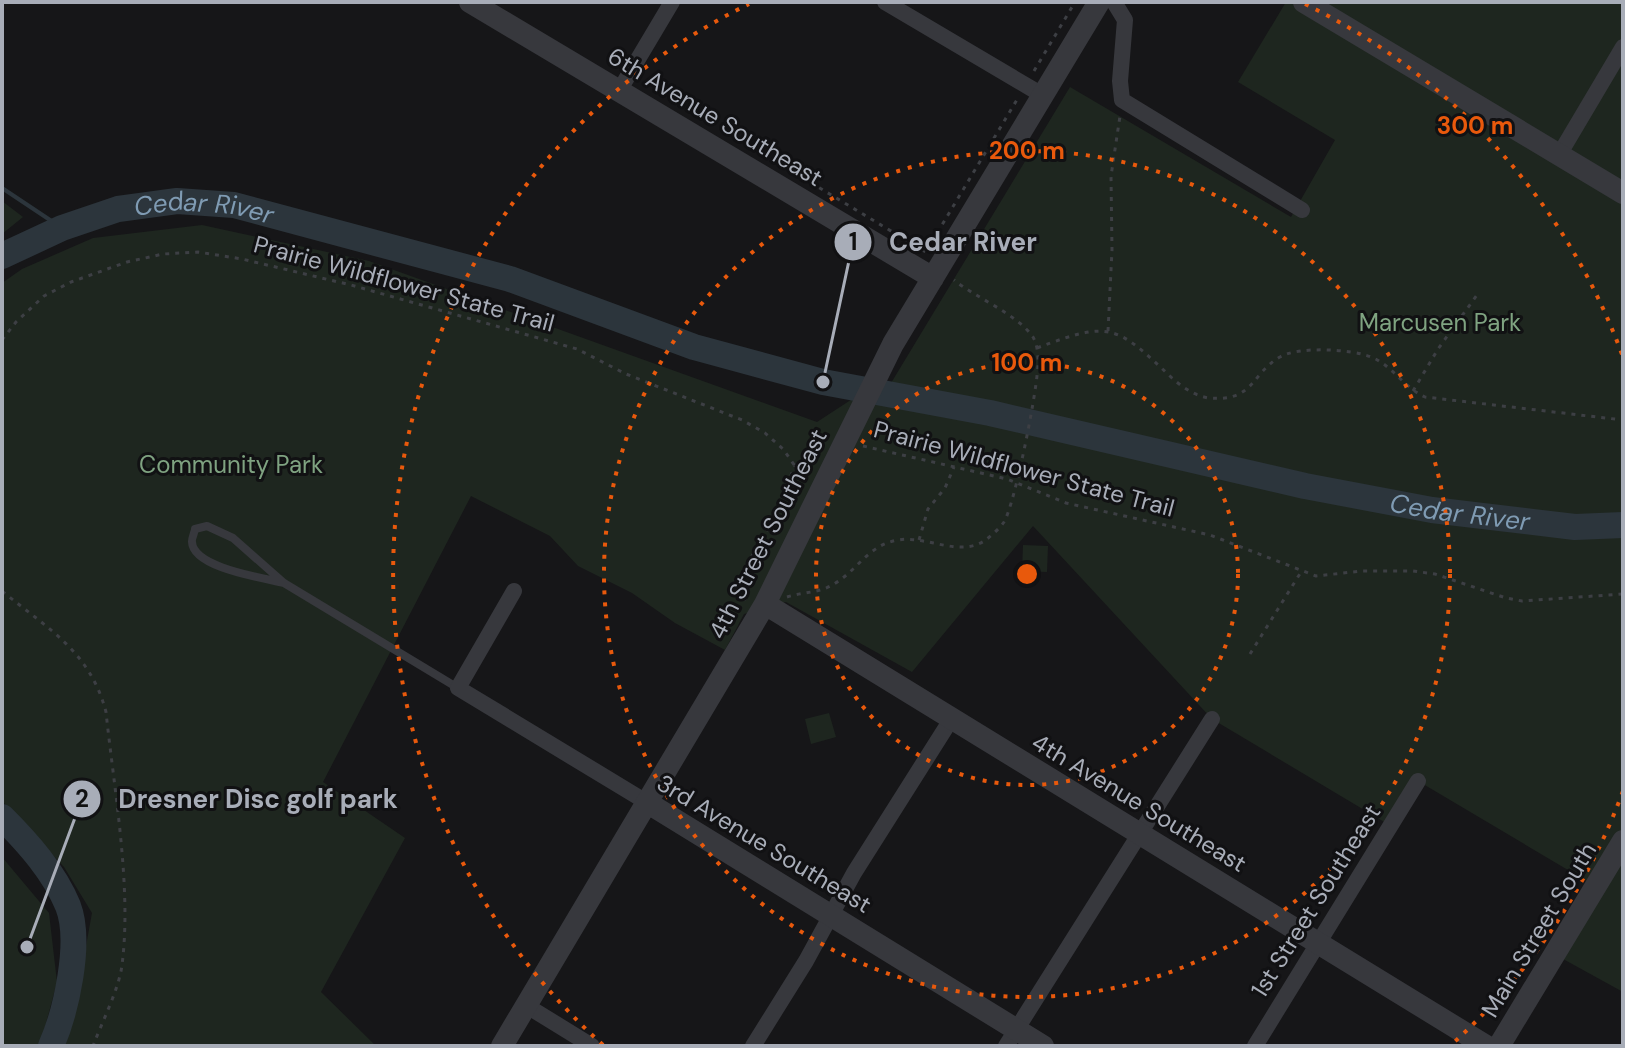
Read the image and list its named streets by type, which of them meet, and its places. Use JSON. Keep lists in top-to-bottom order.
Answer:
{
  "streets": {
    "street": [
      "6th Avenue Southeast",
      "4th Street Southeast",
      "4th Avenue Southeast",
      "3rd Avenue Southeast",
      "1st Street Southeast",
      "Main Street South"
    ],
    "path": ["Prairie Wildflower State Trail"]
  },
  "crossings": [
    ["6th Avenue Southeast", "4th Street Southeast"],
    ["4th Street Southeast", "4th Avenue Southeast"],
    ["4th Street Southeast", "3rd Avenue Southeast"],
    ["4th Avenue Southeast", "1st Street Southeast"]
  ],
  "water": ["Cedar River"],
  "parks": ["Marcusen Park", "Community Park"],
  "places": ["Cedar River", "Dresner Disc golf park"],
  "rings": ["300 m", "200 m", "100 m"]
}
